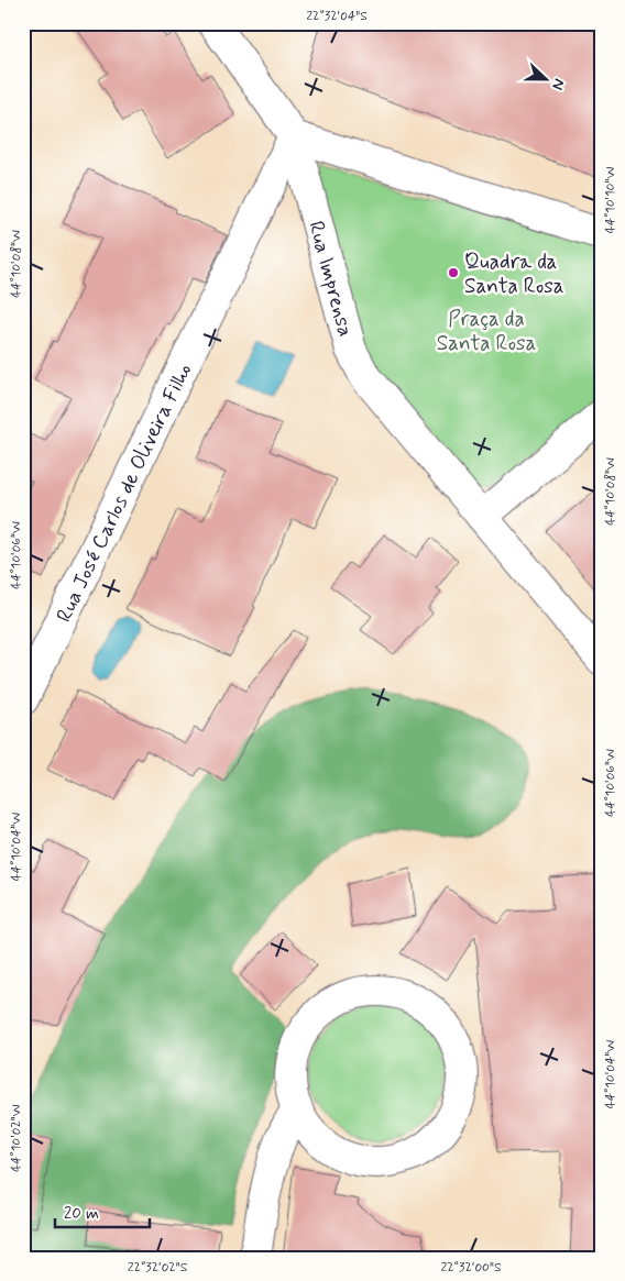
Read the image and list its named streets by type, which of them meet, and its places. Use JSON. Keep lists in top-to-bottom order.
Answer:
{
  "streets": {
    "street": ["Rua Imprensa", "Rua José Carlos de Oliveira Filho"]
  },
  "crossings": [
    ["Rua Imprensa", "Rua José Carlos de Oliveira Filho"]
  ],
  "parks": ["Praça da Santa Rosa"],
  "places": ["Quadra da Santa Rosa"],
  "scale_bar": "20 m",
  "north": "right",
  "coordinates": [
    "22°32'04\"S",
    "44°10'10\"W",
    "44°10'08\"W",
    "44°10'06\"W",
    "44°10'04\"W",
    "44°10'02\"W",
    "22°32'02\"S",
    "22°32'00\"S"
  ]
}
